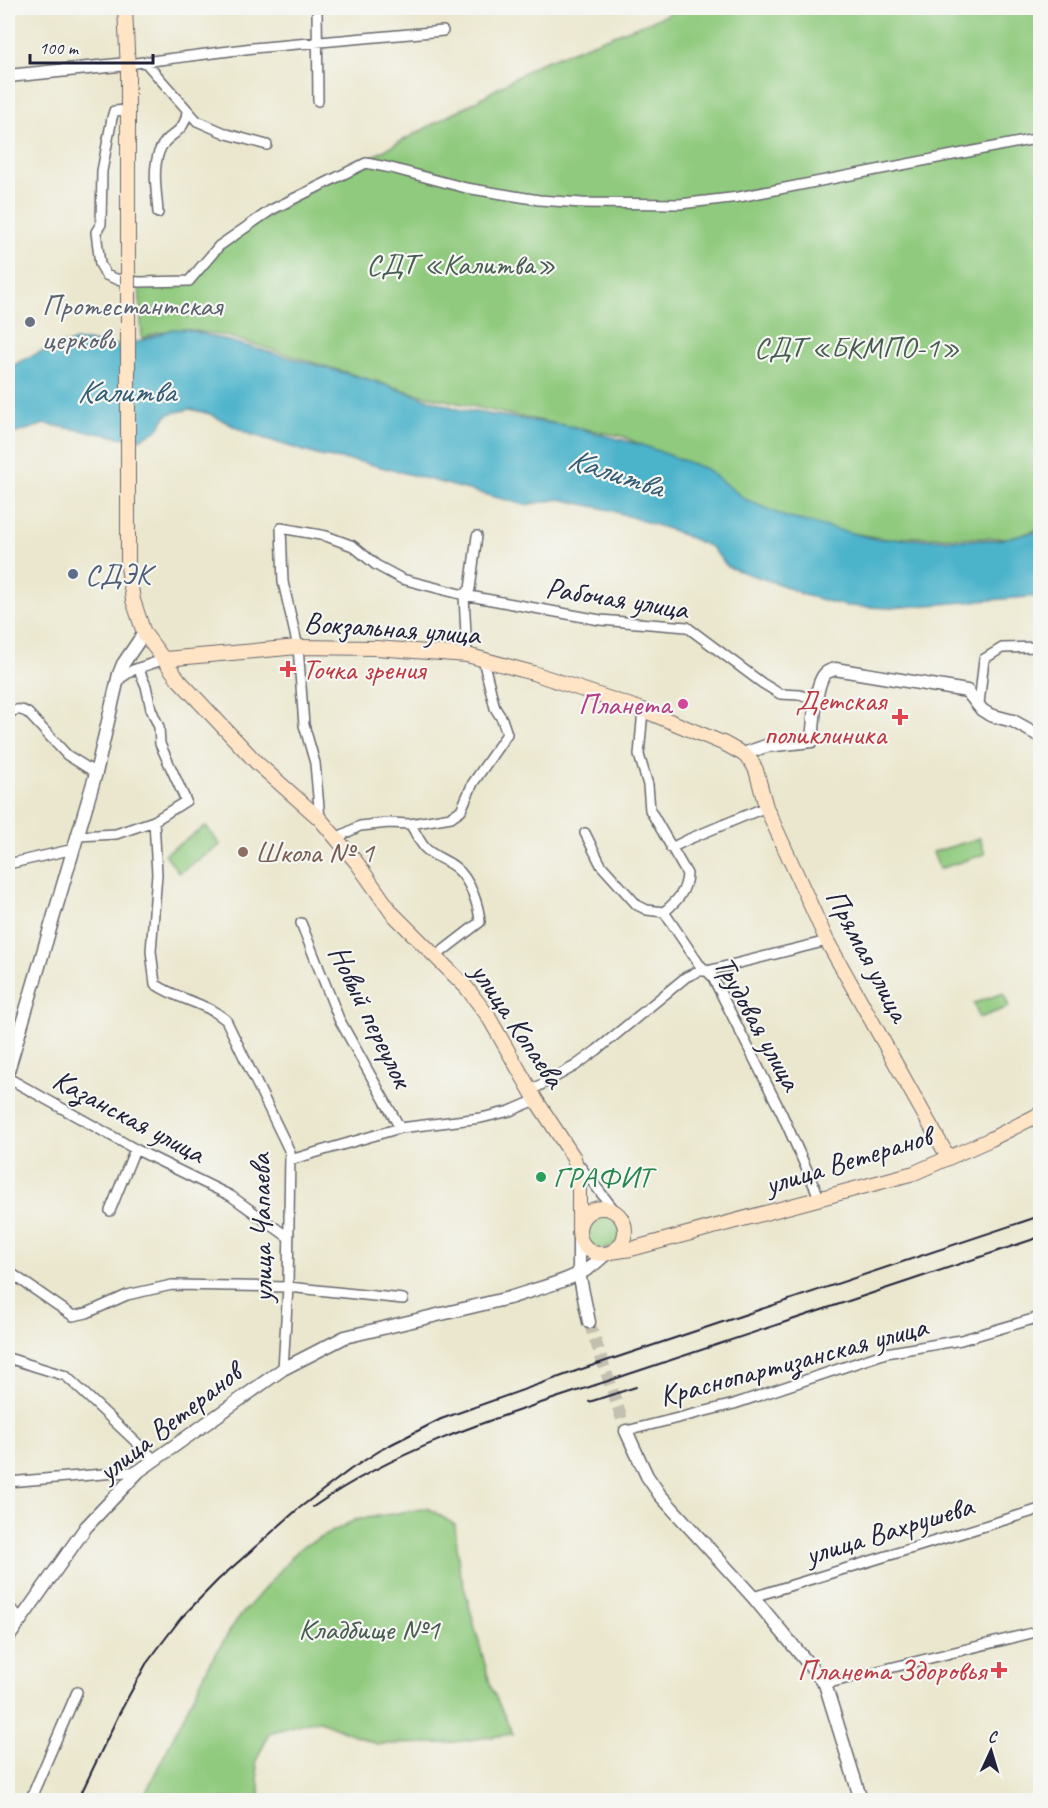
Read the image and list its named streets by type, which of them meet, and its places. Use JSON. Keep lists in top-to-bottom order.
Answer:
{
  "streets": {
    "main road": [
      "Вокзальная улица",
      "Прямая улица",
      "улица Копаева",
      "улица Ветеранов"
    ],
    "street": [
      "Рабочая улица",
      "Новый переулок",
      "Трудовая улица",
      "Казанская улица",
      "улица Чапаева",
      "Краснопартизанская улица",
      "улица Вахрушева"
    ]
  },
  "crossings": [
    ["Рабочая улица", "Вокзальная улица"],
    ["Вокзальная улица", "Прямая улица"],
    ["Вокзальная улица", "улица Копаева"],
    ["Прямая улица", "улица Ветеранов"],
    ["Трудовая улица", "улица Ветеранов"],
    ["улица Копаева", "улица Ветеранов"],
    ["Казанская улица", "улица Чапаева"],
    ["улица Ветеранов", "улица Чапаева"]
  ],
  "water": ["Калитва"],
  "parks": ["СДТ «Калитва»", "СДТ «БКМПО-1»", "Кладбище №1"],
  "places": {
    "other": [
      "Протестантская церковь",
      "СДЭК",
      "Планета",
      "Школа № 1",
      "ГРАФИТ"
    ],
    "health": ["Точка зрения", "Детская поликлиника", "Планета Здоровья"]
  },
  "scale_bar": "100 m",
  "north": "top"
}
